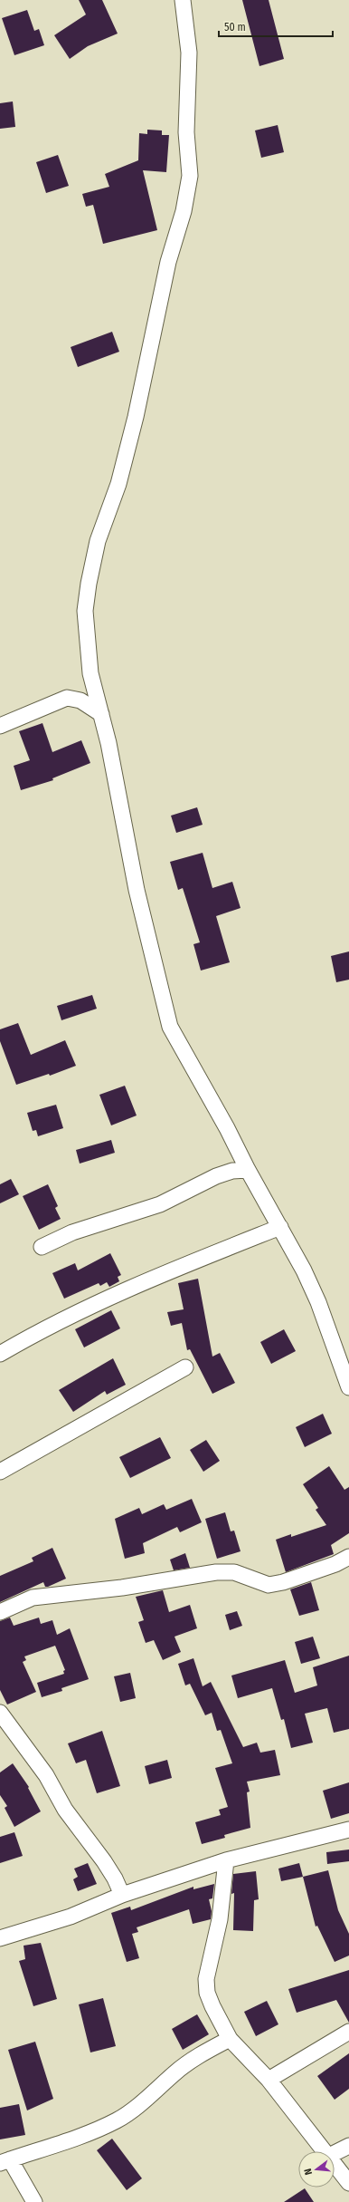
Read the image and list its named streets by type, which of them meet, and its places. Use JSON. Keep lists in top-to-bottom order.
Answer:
{
  "scale_bar": "50 m",
  "north": "left"
}
